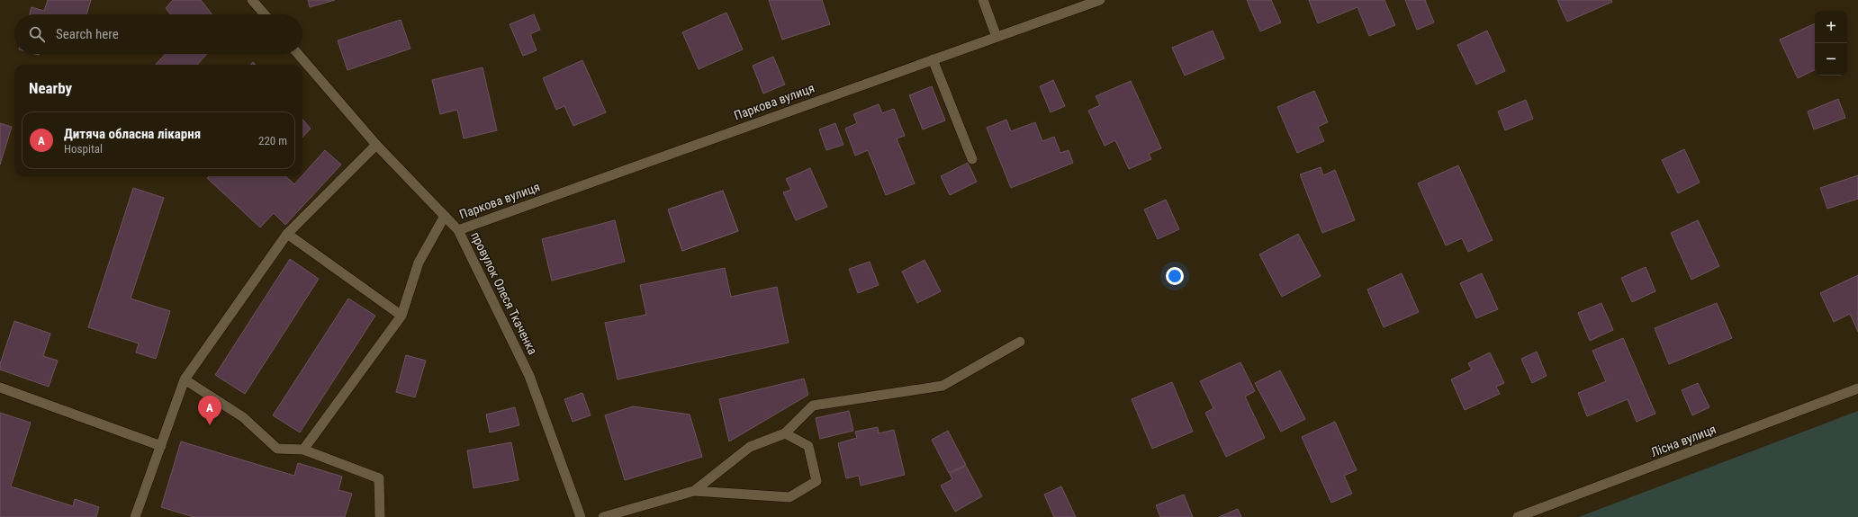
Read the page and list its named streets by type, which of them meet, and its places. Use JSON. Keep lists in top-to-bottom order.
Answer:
{
  "streets": {
    "street": ["Паркова вулиця", "провулок Олеся Ткаченка", "Лісна вулиця"]
  },
  "crossings": [
    ["Паркова вулиця", "провулок Олеся Ткаченка"]
  ],
  "page": {
    "map_buttons": ["+", "−"],
    "search": "Search here",
    "heading": "Nearby",
    "list": [
      {
        "mark": "A",
        "name": "Дитяча обласна лікарня",
        "note": "Hospital",
        "value": "220 m"
      }
    ],
    "pins": "A"
  }
}
